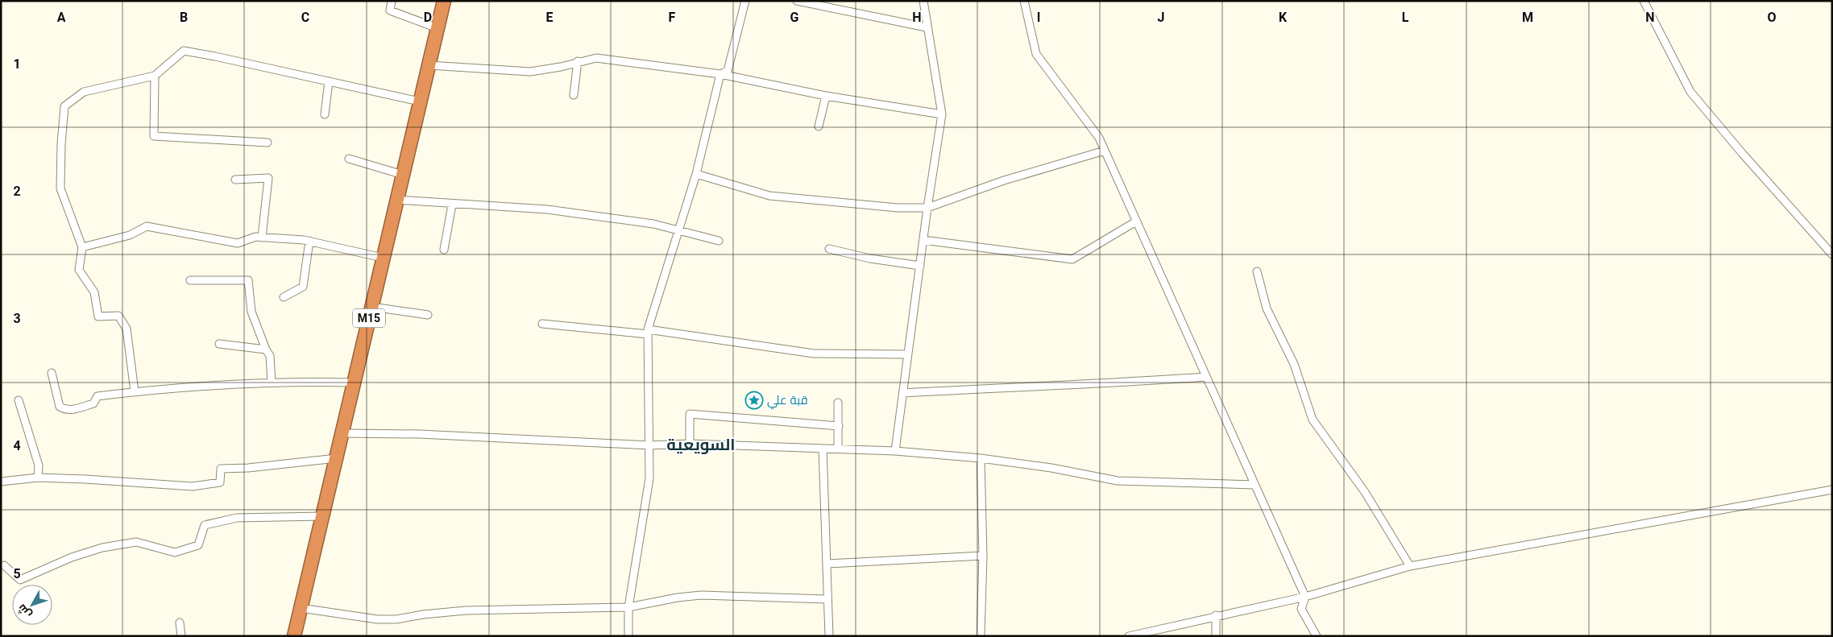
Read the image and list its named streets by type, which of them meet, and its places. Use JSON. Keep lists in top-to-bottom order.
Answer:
{
  "streets": {
    "highway": ["M15"]
  },
  "districts": ["السويعية"],
  "places": {
    "place": ["قبة علي"]
  },
  "north": "bottom left",
  "grid": {
    "columns": [
      "A",
      "B",
      "C",
      "D",
      "E",
      "F",
      "G",
      "H",
      "I",
      "J",
      "K",
      "L",
      "M",
      "N",
      "O"
    ],
    "rows": [
      "1",
      "2",
      "3",
      "4",
      "5"
    ]
  }
}
